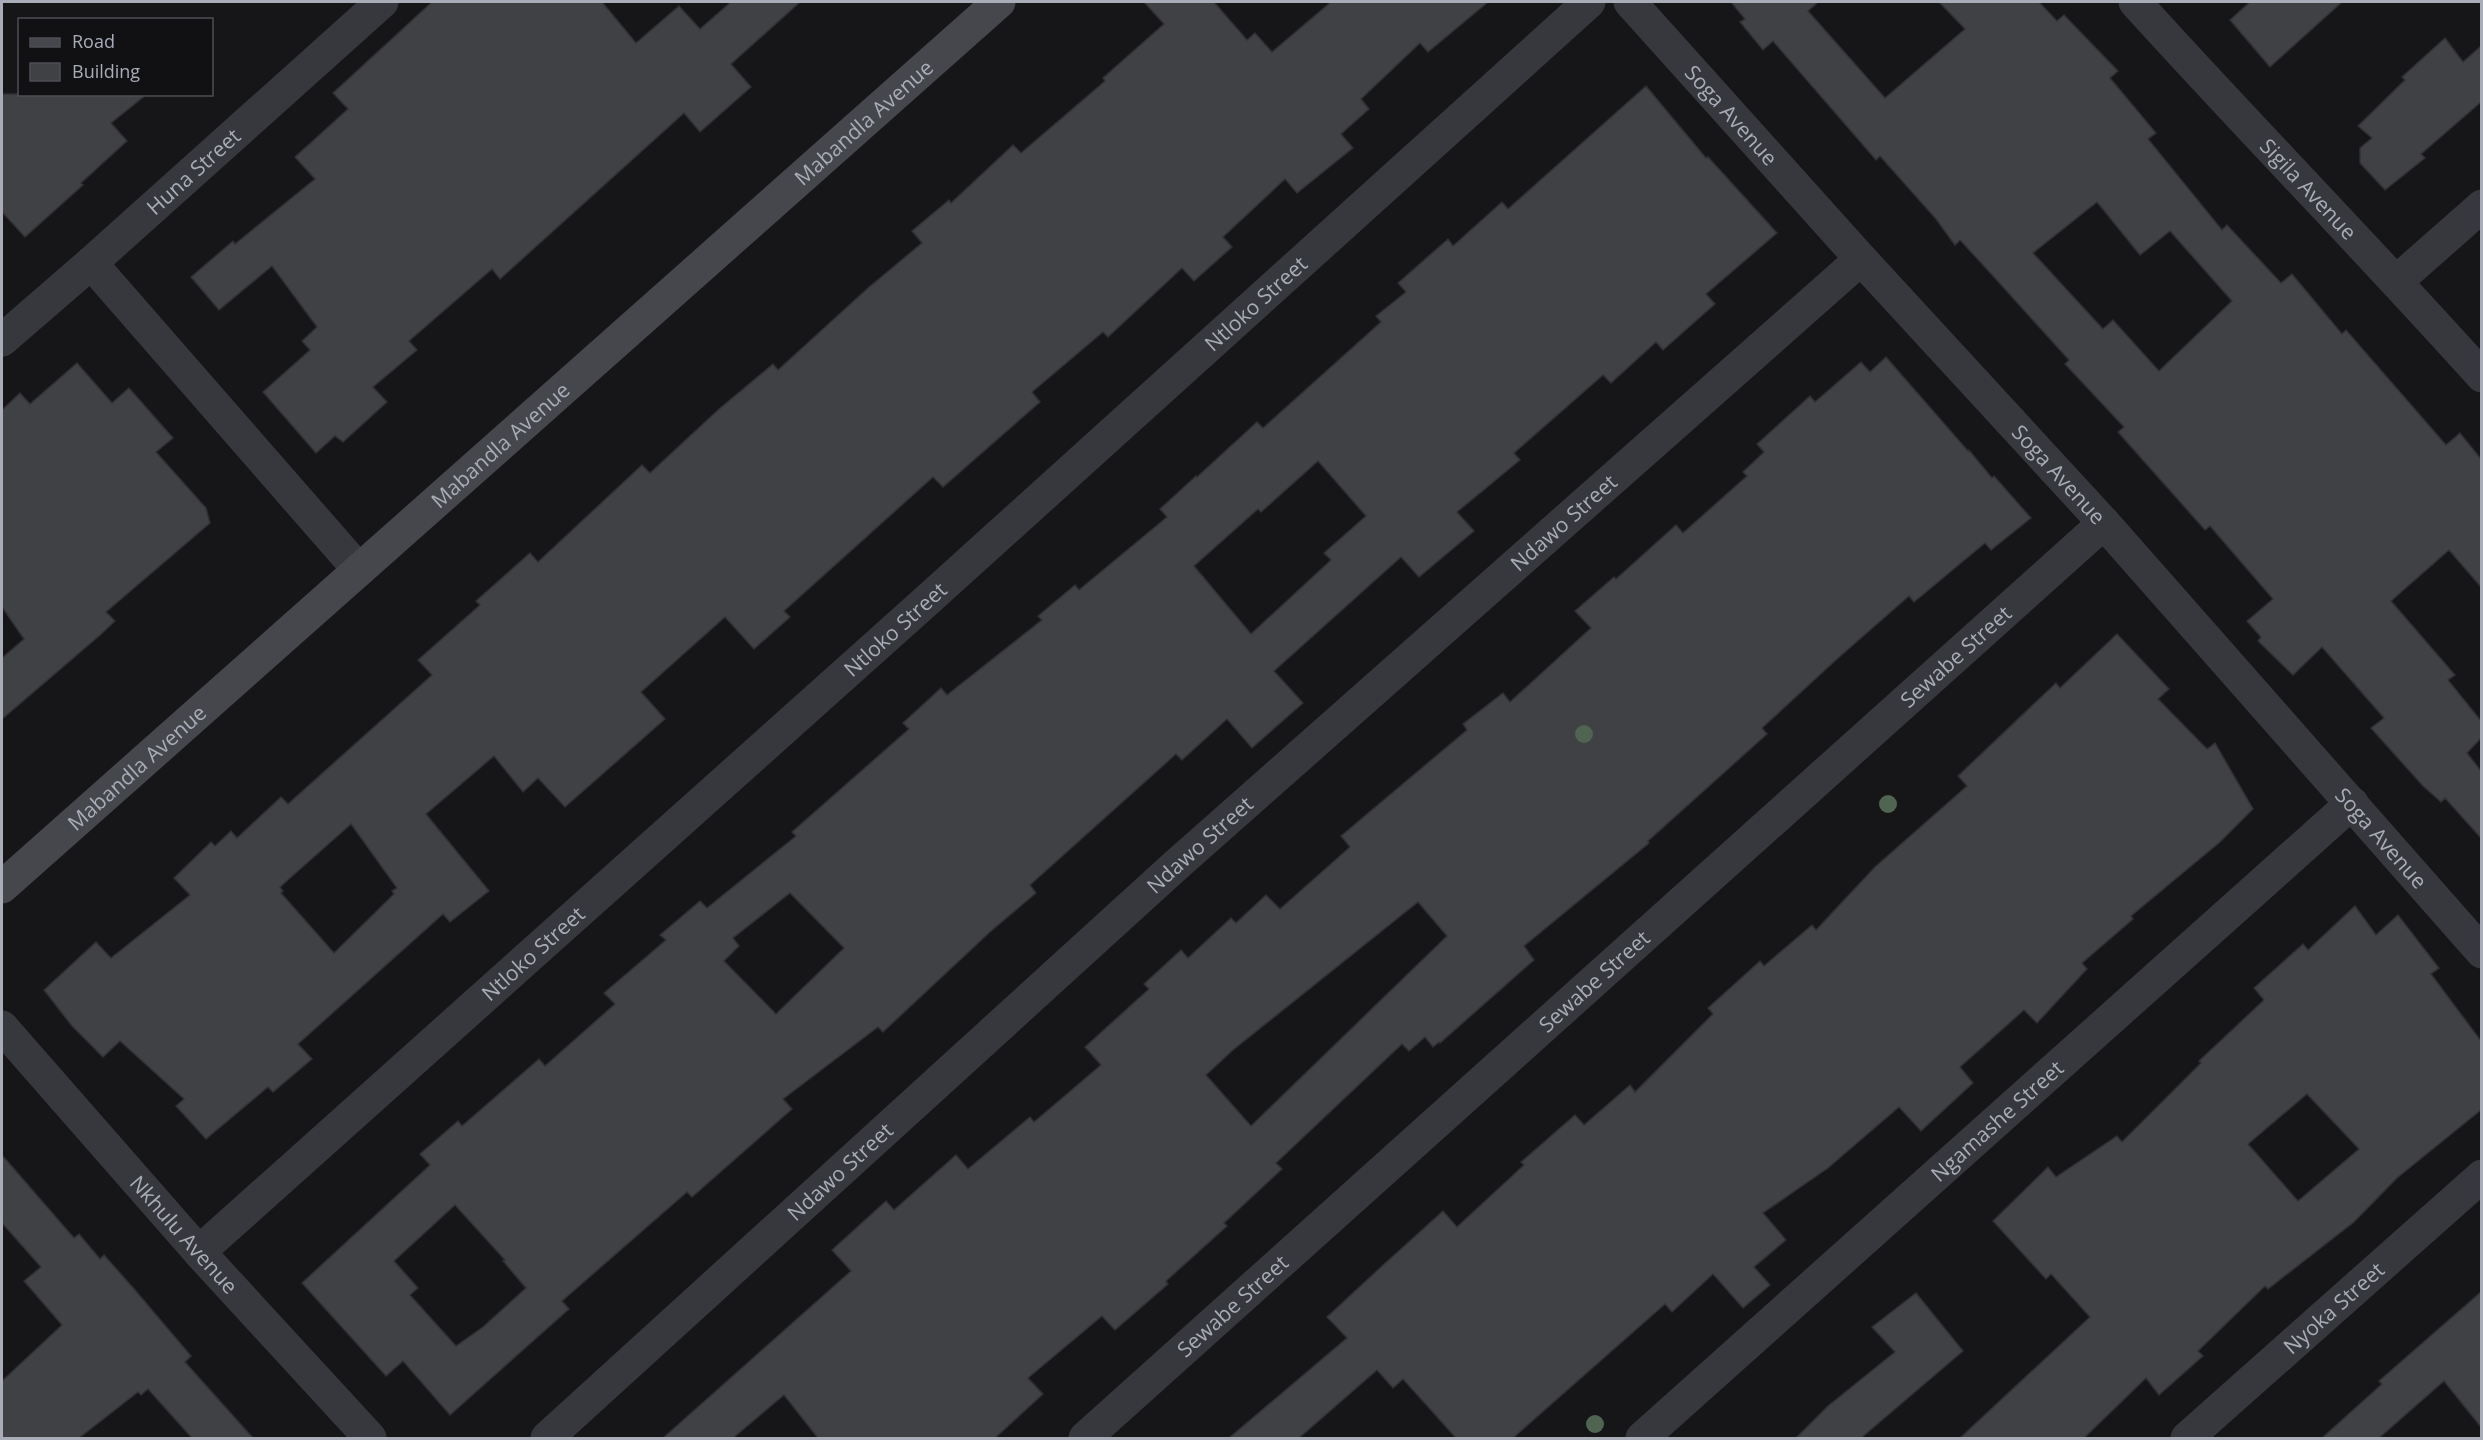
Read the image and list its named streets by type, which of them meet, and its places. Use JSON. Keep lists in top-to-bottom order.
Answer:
{
  "streets": {
    "street": [
      "Soga Avenue",
      "Mabandla Avenue",
      "Huna Street",
      "Sigila Avenue",
      "Ntloko Street",
      "Ndawo Street",
      "Sewabe Street",
      "Ngamashe Street",
      "Nkhulu Avenue",
      "Nyoka Street"
    ]
  },
  "crossings": [
    ["Soga Avenue", "Ndawo Street"],
    ["Soga Avenue", "Sewabe Street"],
    ["Soga Avenue", "Ngamashe Street"],
    ["Ntloko Street", "Nkhulu Avenue"]
  ],
  "legend": ["Road", "Building"]
}
